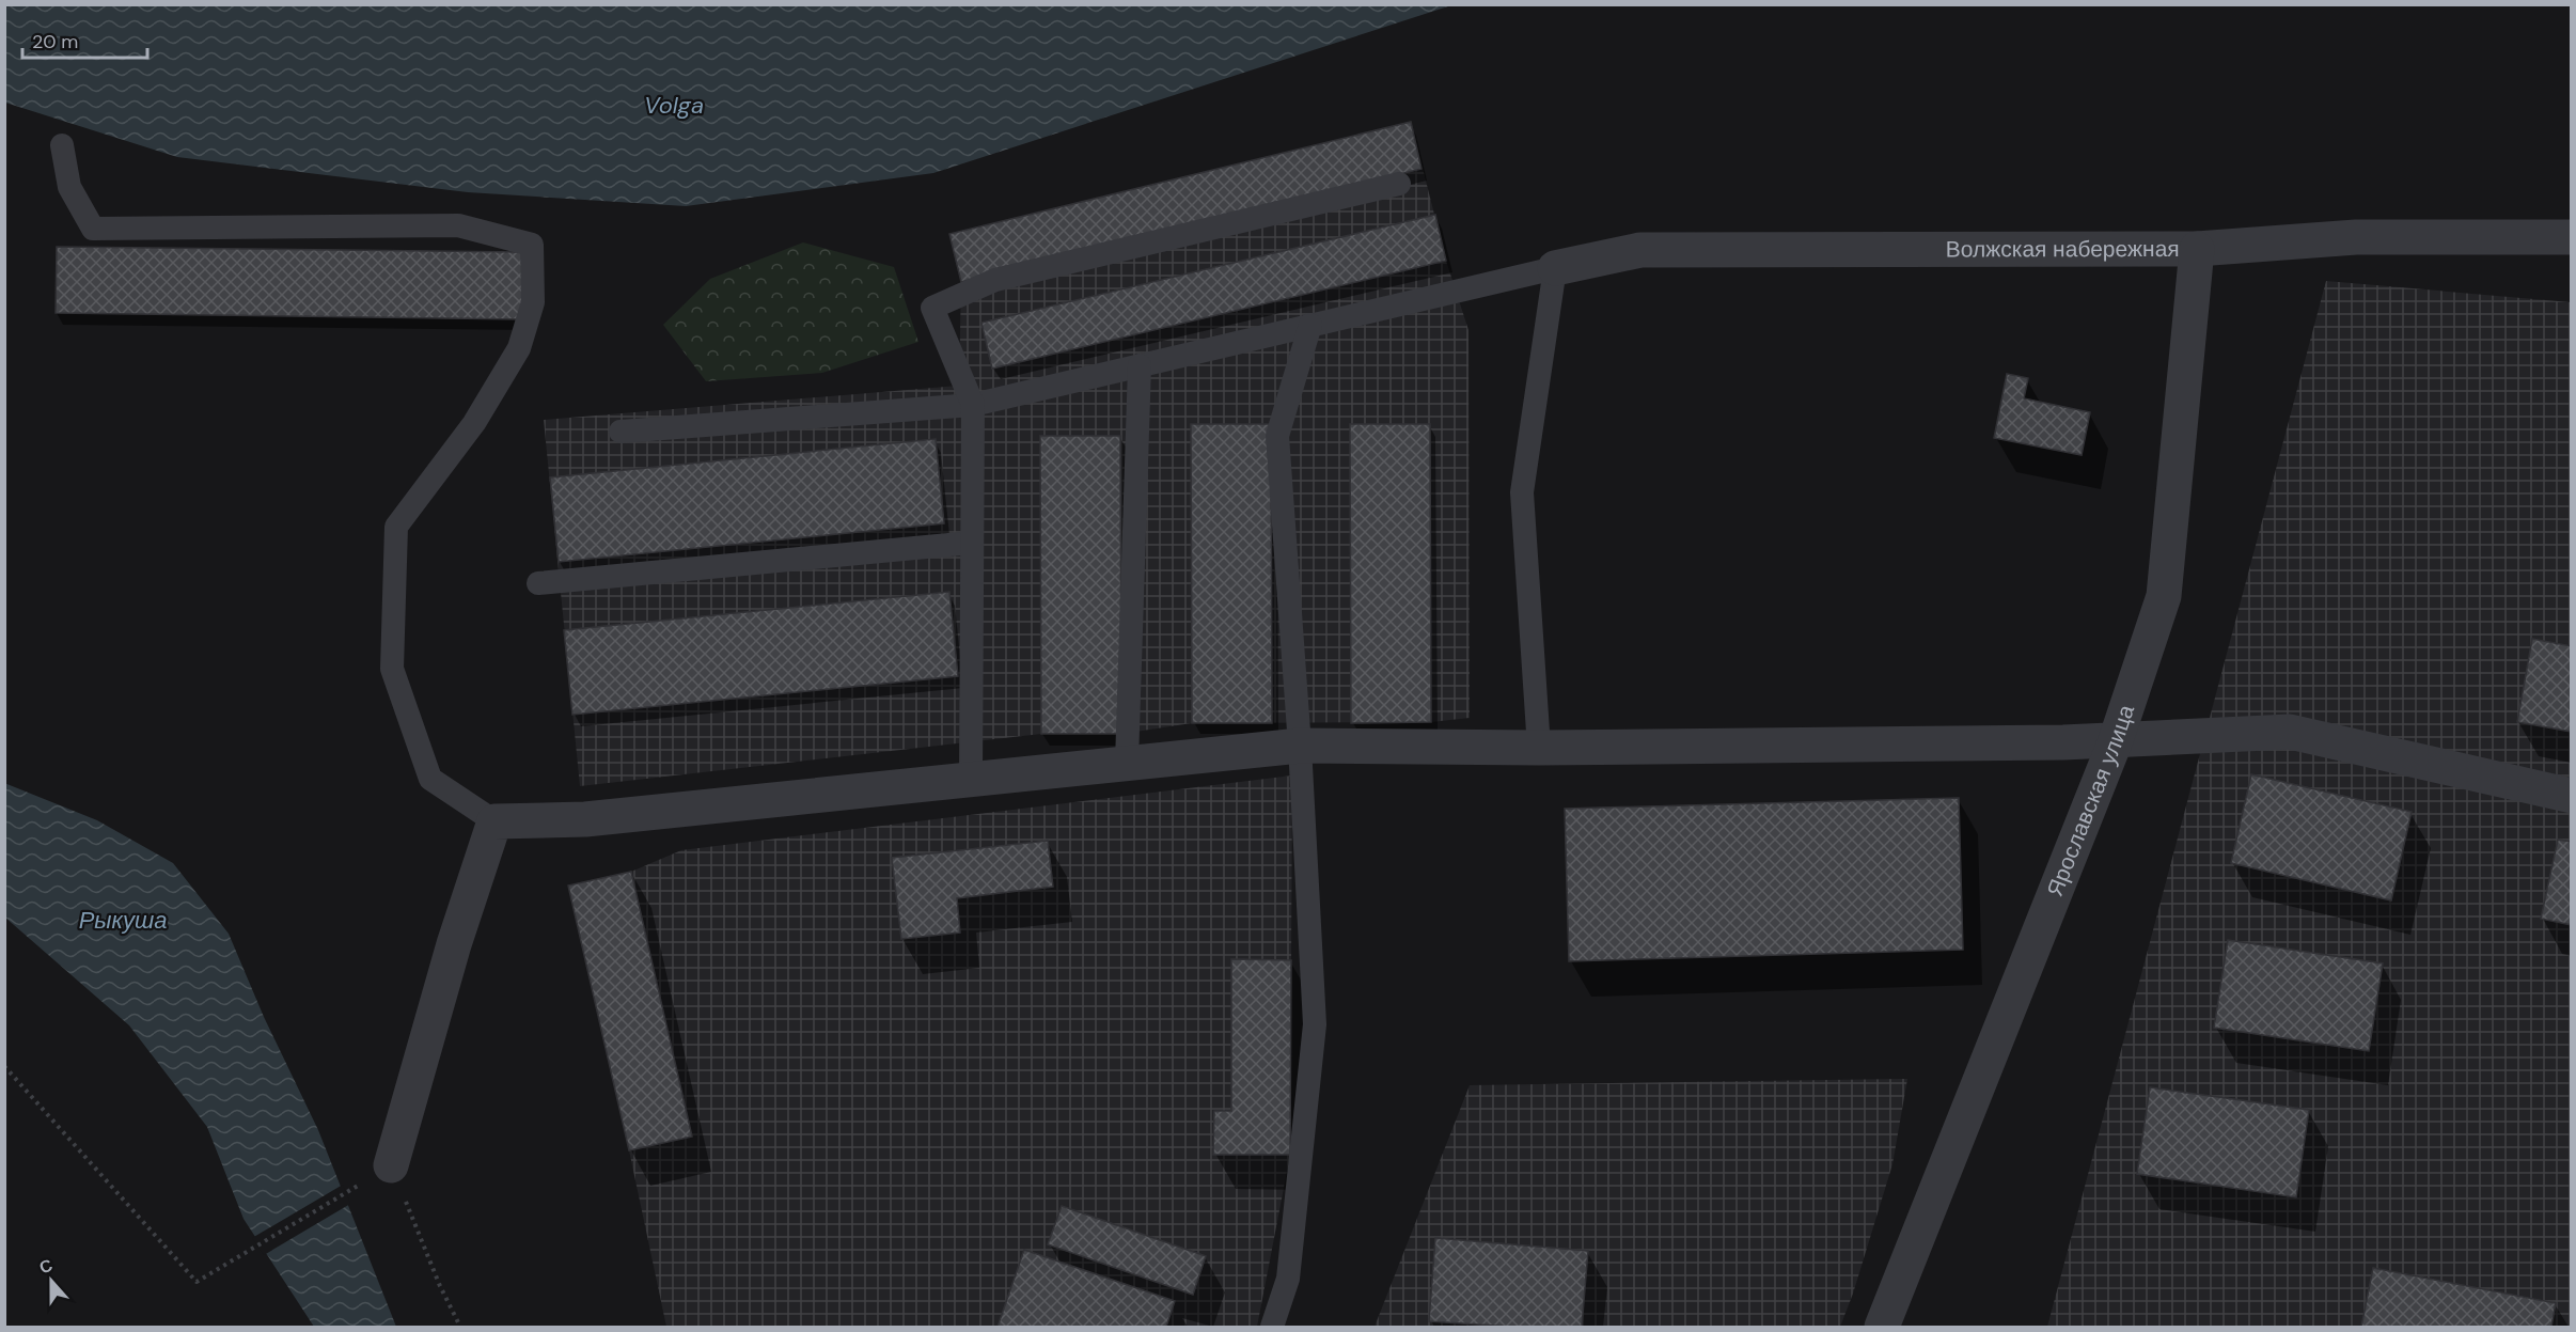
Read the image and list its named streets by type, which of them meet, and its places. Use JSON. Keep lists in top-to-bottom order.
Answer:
{
  "streets": {
    "street": ["Волжская набережная", "Ярославская улица"]
  },
  "crossings": [
    ["Волжская набережная", "Ярославская улица"]
  ],
  "water": ["Volga", "Рыкуша"],
  "scale_bar": "20 m",
  "north": "top"
}
